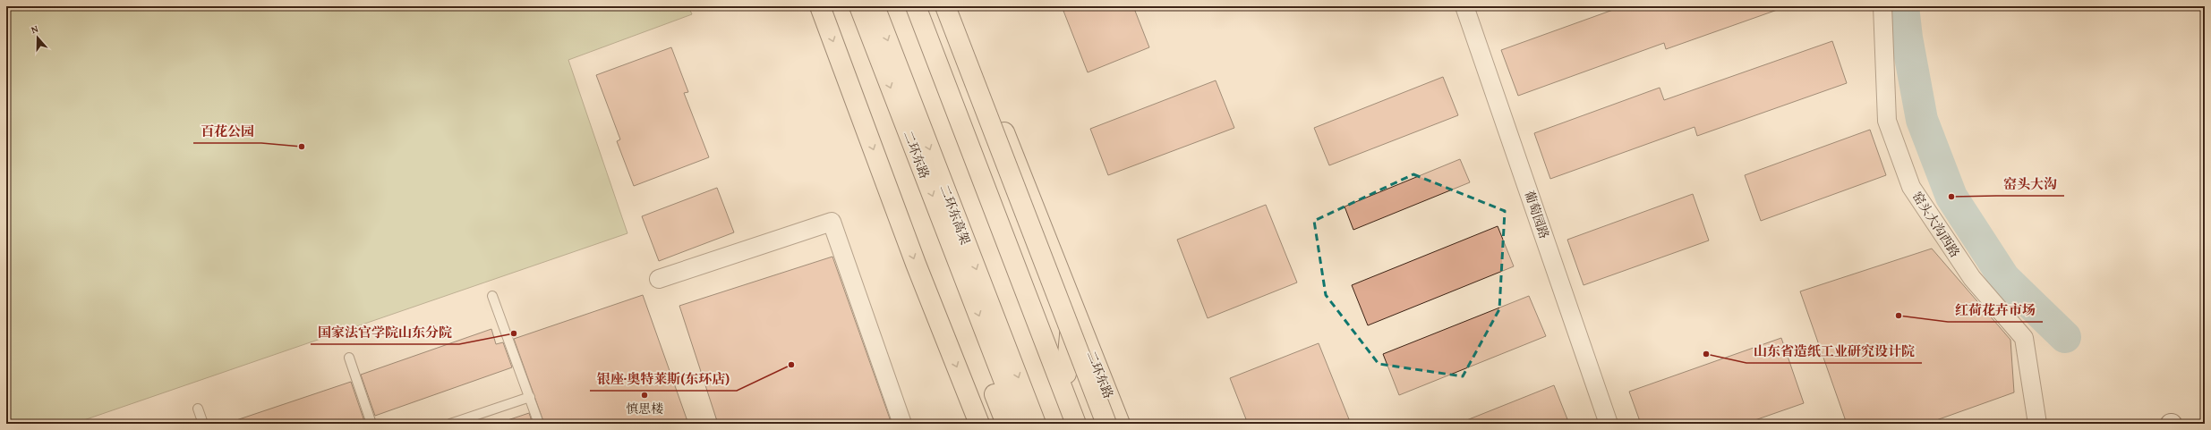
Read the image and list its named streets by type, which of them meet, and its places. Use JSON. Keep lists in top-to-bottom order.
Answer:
{
  "streets": {
    "highway": ["二环东路", "二环东高架"],
    "street": ["葡萄园路", "窑头大沟西路"]
  },
  "places": [
    "百花公园",
    "窑头大沟",
    "红荷花卉市场",
    "国家法官学院山东分院",
    "山东省造纸工业研究设计院",
    "银座·奥特莱斯(东环店)",
    "慎思楼"
  ],
  "north": "top"
}
